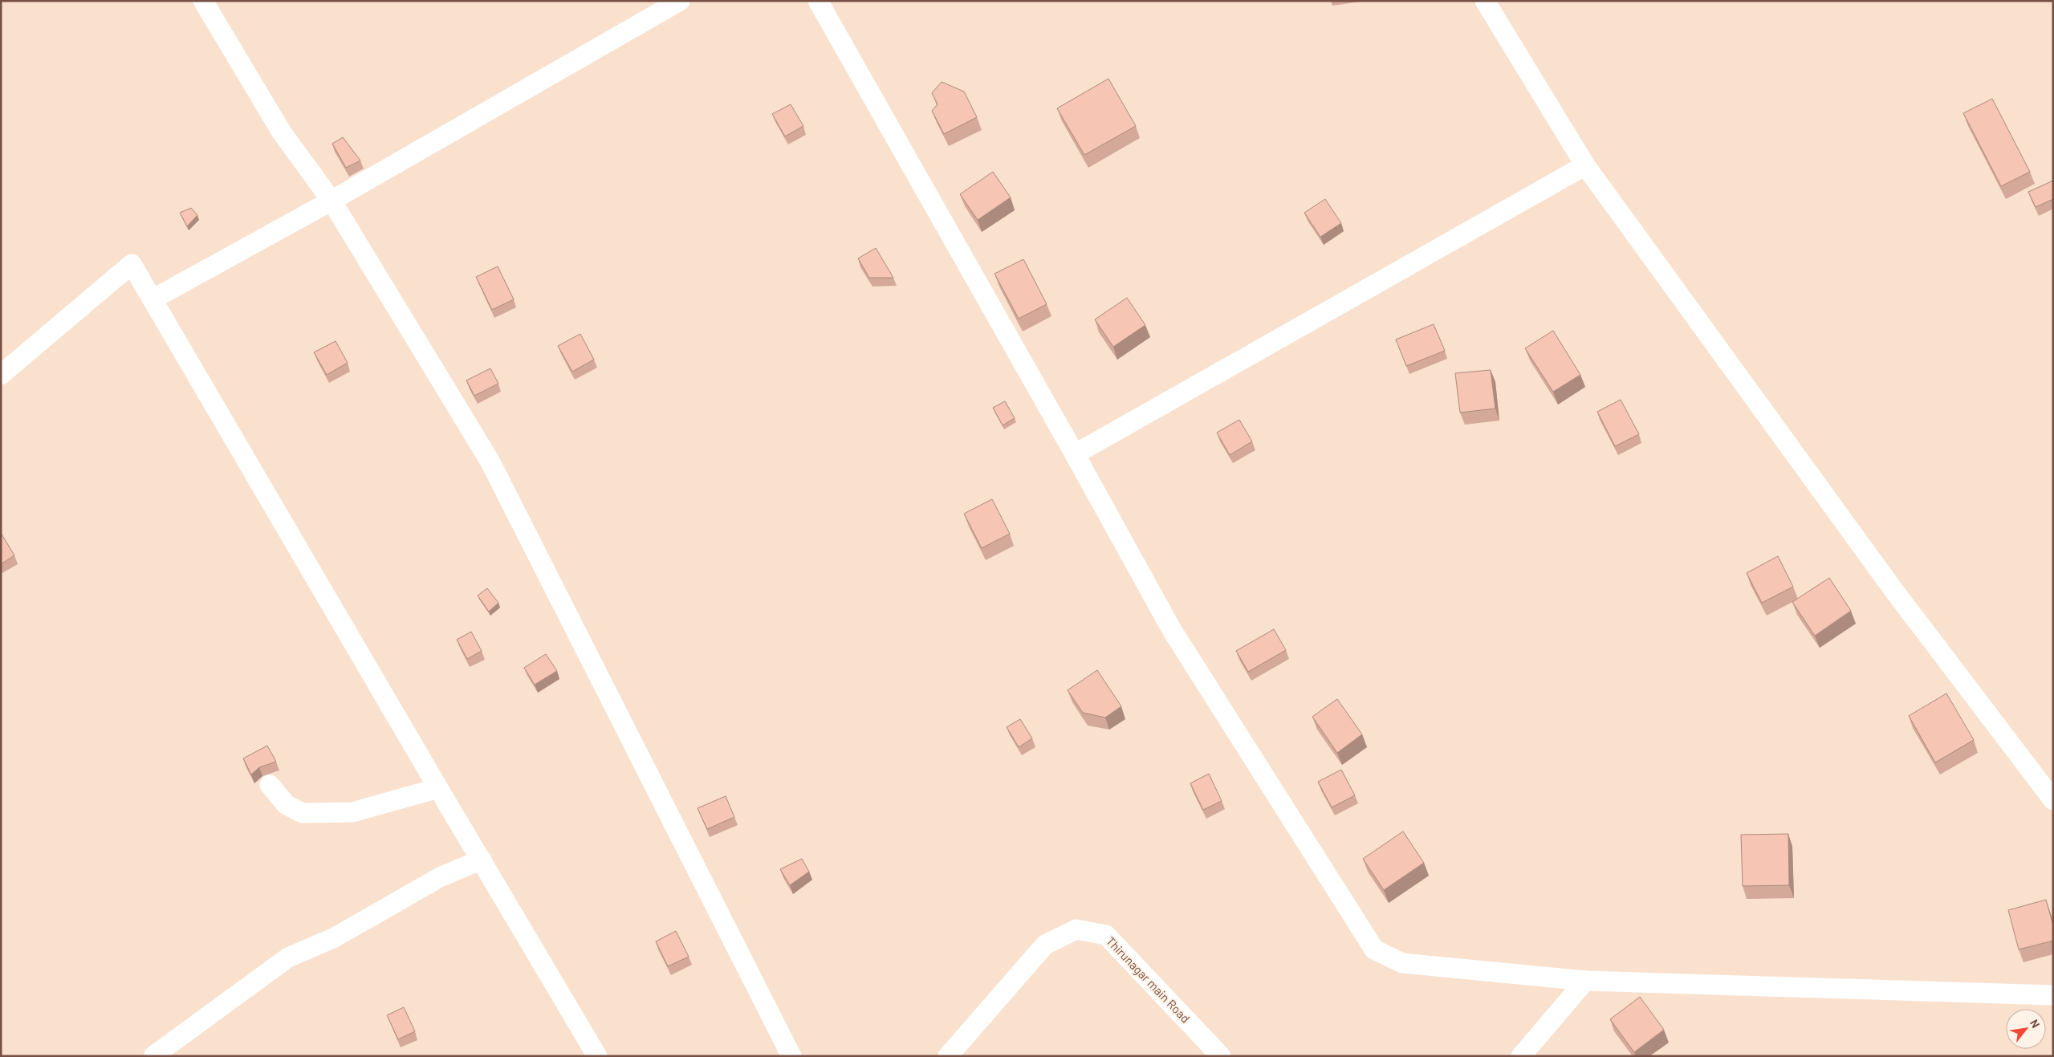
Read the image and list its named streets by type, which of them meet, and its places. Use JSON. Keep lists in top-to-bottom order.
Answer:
{
  "streets": {
    "street": ["Thirunagar main Road"]
  },
  "north": "top right"
}
